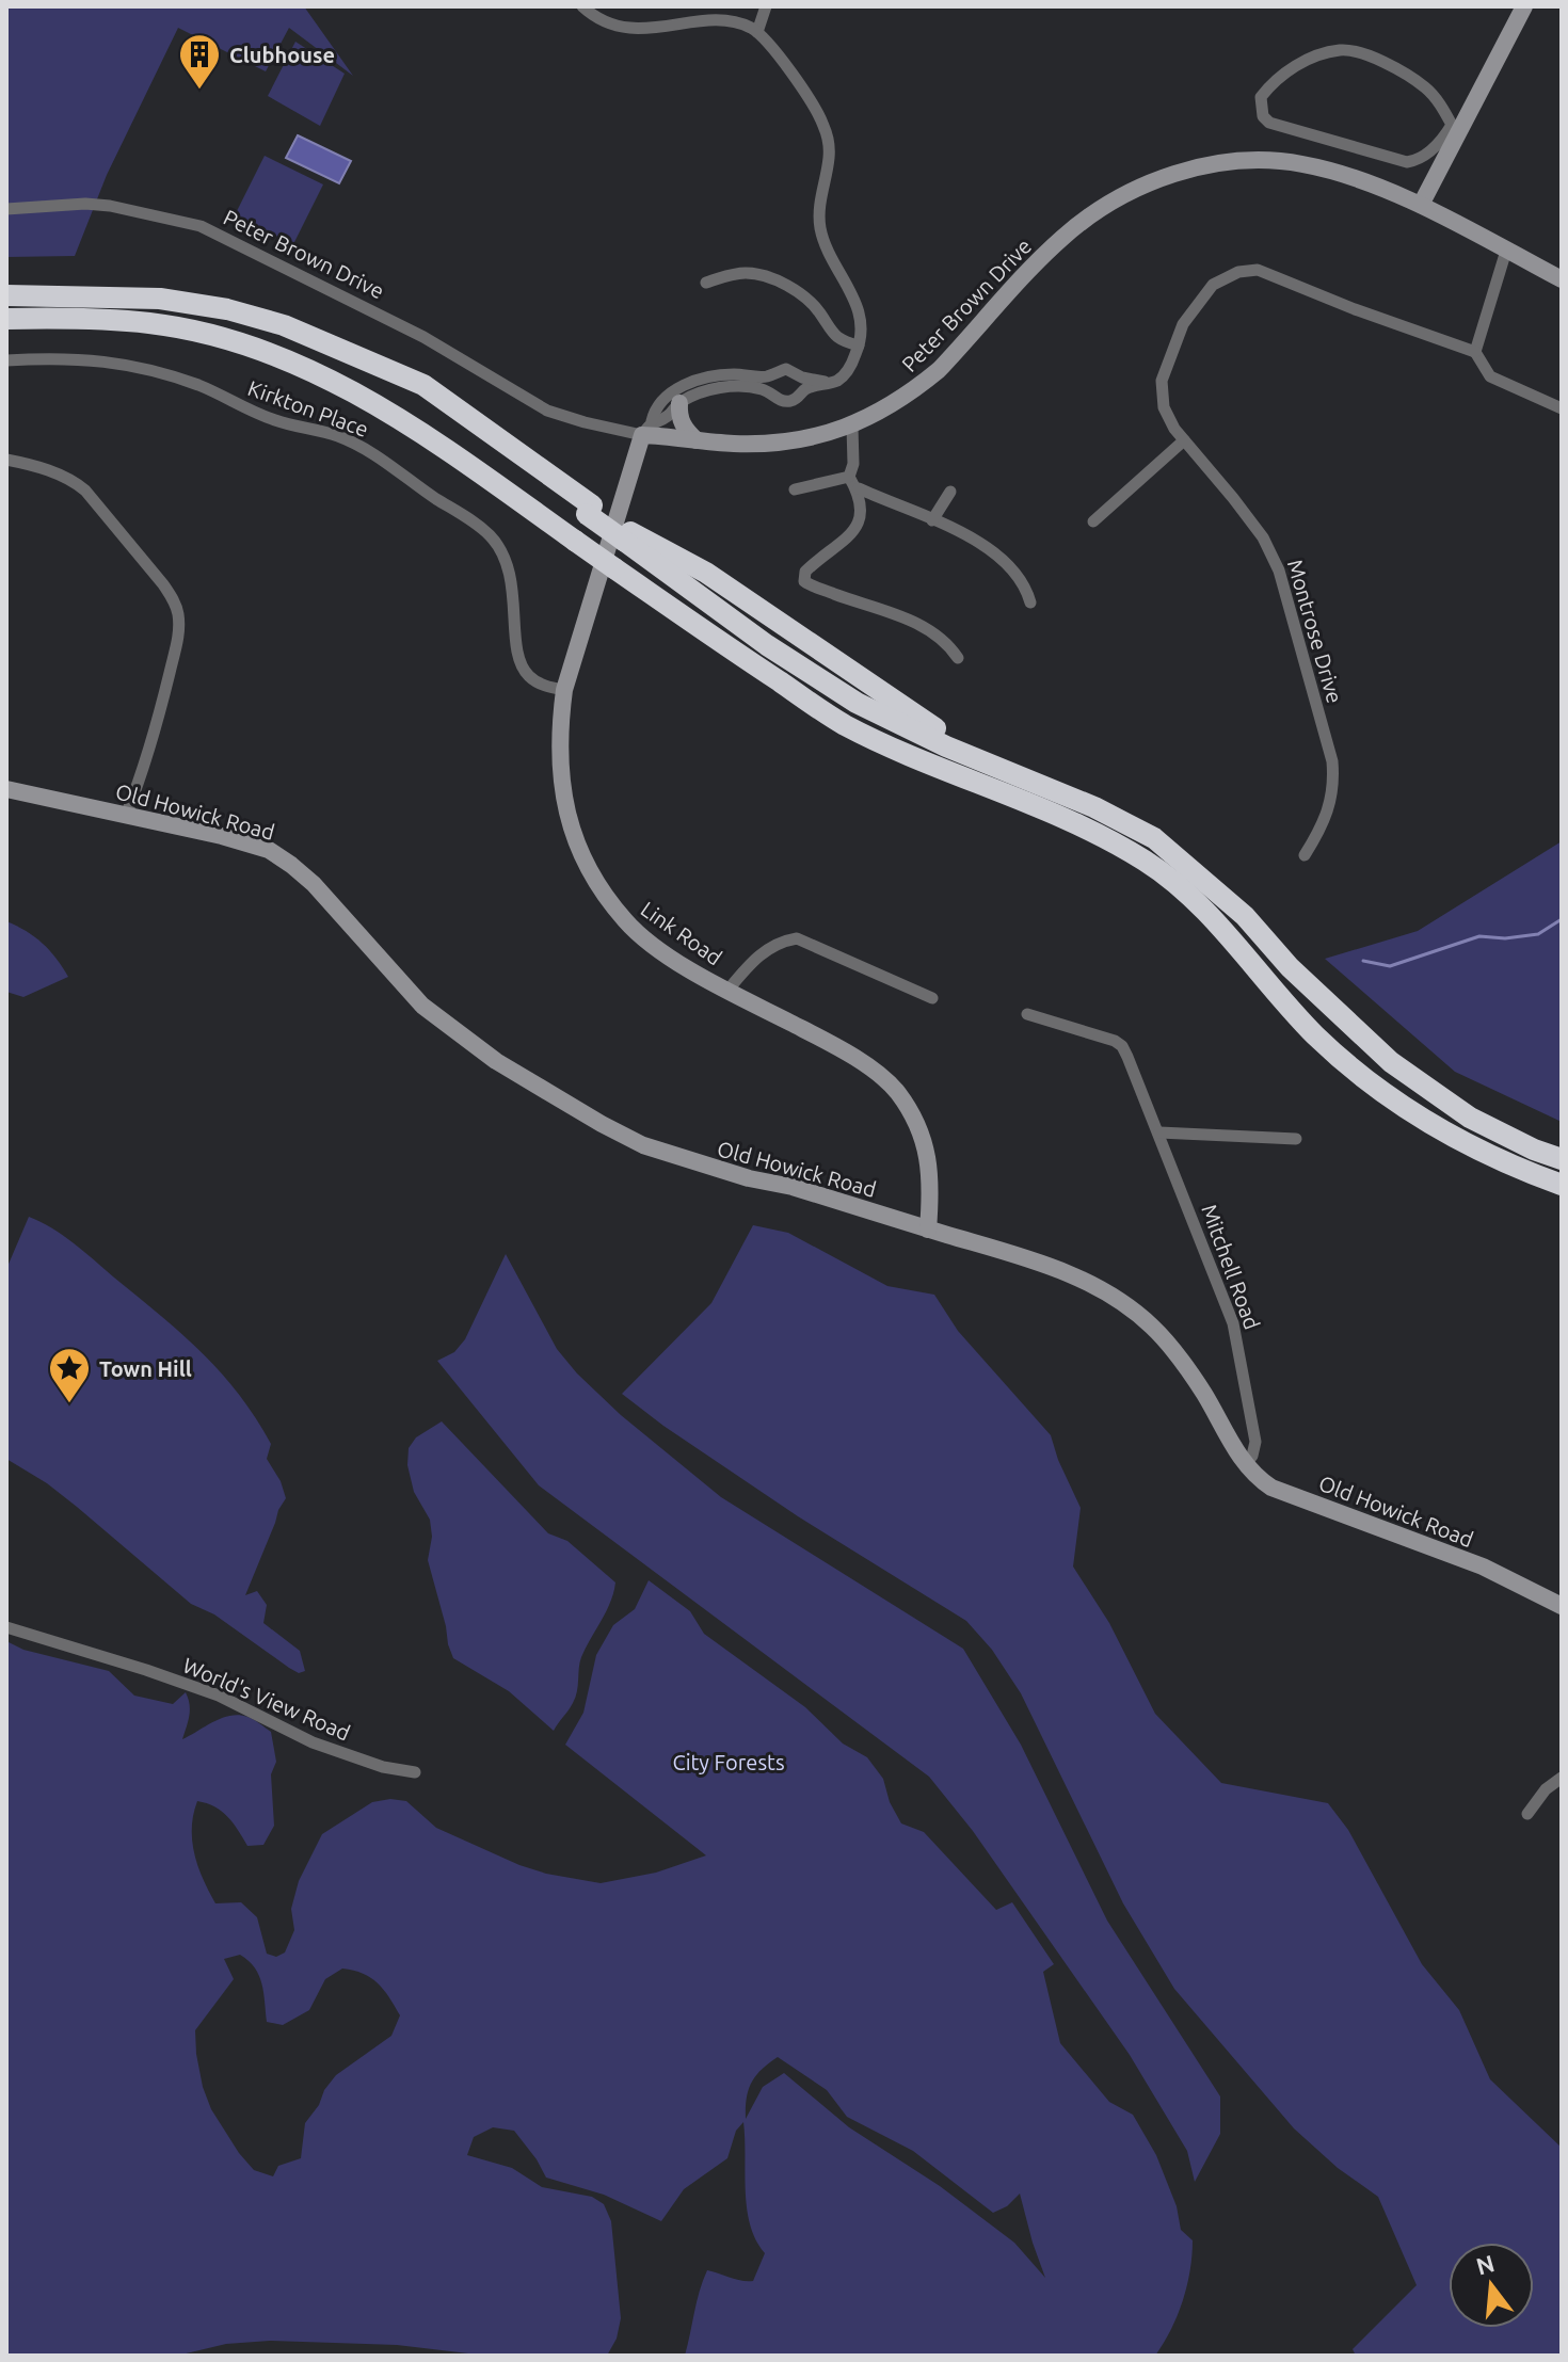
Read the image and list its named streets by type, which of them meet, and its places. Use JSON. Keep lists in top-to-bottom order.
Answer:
{
  "streets": {
    "street": [
      "Peter Brown Drive",
      "Kirkton Place",
      "Montrose Drive",
      "Old Howick Road",
      "Link Road",
      "Mitchell Road",
      "World's View Road"
    ]
  },
  "crossings": [
    ["Peter Brown Drive", "Link Road"],
    ["Kirkton Place", "Link Road"],
    ["Old Howick Road", "Link Road"],
    ["Old Howick Road", "Mitchell Road"]
  ],
  "parks": ["City Forests"],
  "places": {
    "building": ["Clubhouse"],
    "place": ["Town Hill"]
  },
  "north": "top"
}
